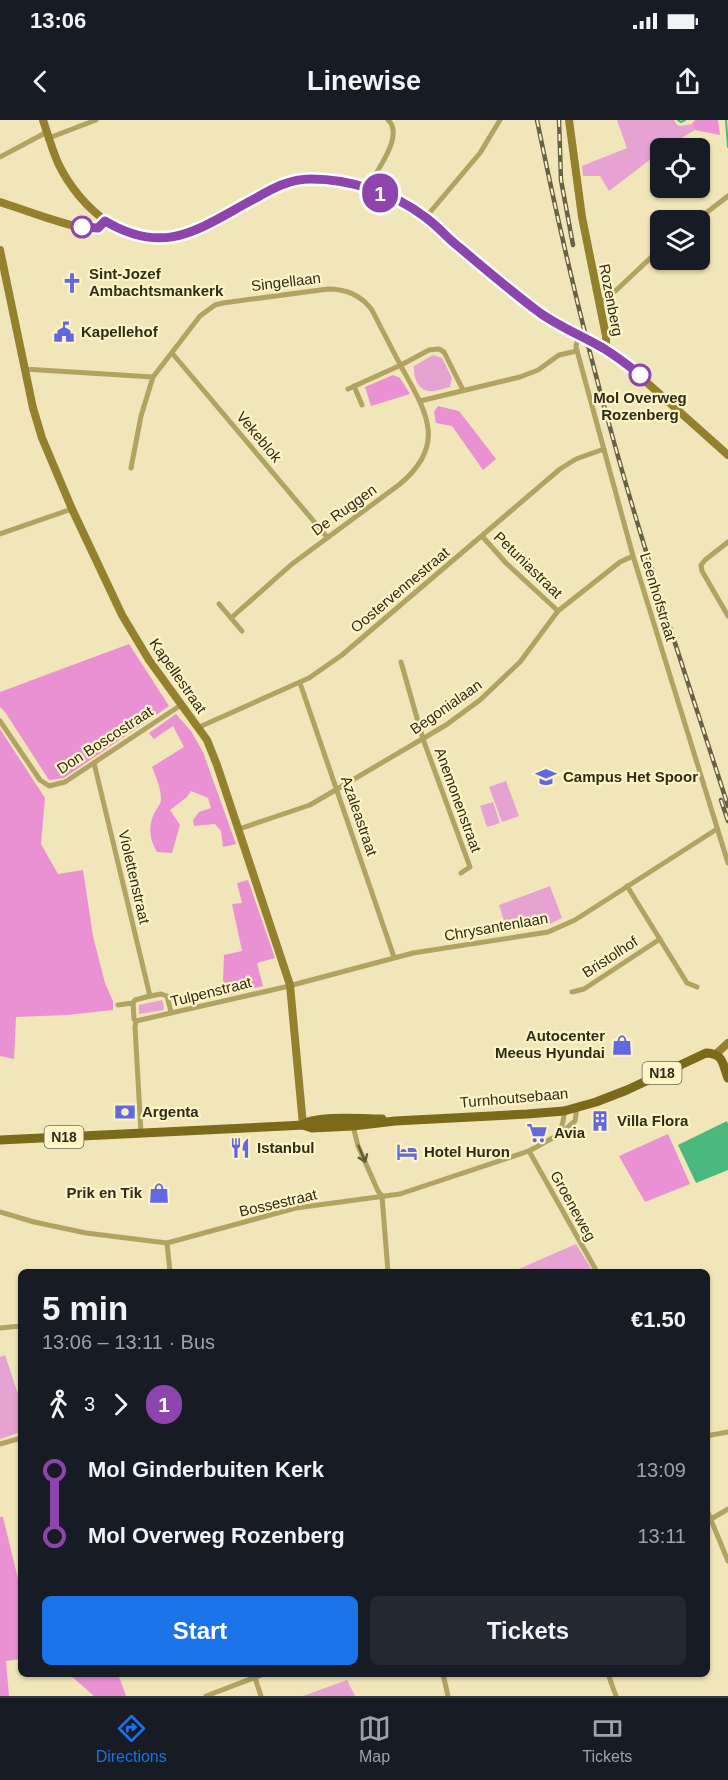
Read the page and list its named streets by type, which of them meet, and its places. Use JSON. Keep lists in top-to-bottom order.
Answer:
{
  "streets": {
    "main road": ["N18", "Turnhoutsebaan"],
    "street": [
      "Singellaan",
      "Rozenberg",
      "Vekeblok",
      "De Ruggen",
      "Petuniastraat",
      "Oostervennestraat",
      "Leenhofstraat",
      "Kapellestraat",
      "Begonialaan",
      "Don Boscostraat",
      "Anemonenstraat",
      "Azaleastraat",
      "Violettenstraat",
      "Chrysantenlaan",
      "Bristolhof",
      "Tulpenstraat",
      "Bossestraat",
      "Groeneweg"
    ]
  },
  "crossings": [
    ["Singellaan", "Vekeblok"],
    ["Singellaan", "De Ruggen"],
    ["Vekeblok", "De Ruggen"],
    ["Petuniastraat", "Oostervennestraat"],
    ["Petuniastraat", "Begonialaan"],
    ["Oostervennestraat", "Leenhofstraat"],
    ["Oostervennestraat", "Kapellestraat"],
    ["Oostervennestraat", "Azaleastraat"],
    ["Leenhofstraat", "Begonialaan"],
    ["Leenhofstraat", "Chrysantenlaan"],
    ["Kapellestraat", "Begonialaan"],
    ["Kapellestraat", "Don Boscostraat"],
    ["Kapellestraat", "Chrysantenlaan"],
    ["Kapellestraat", "Tulpenstraat"],
    ["Kapellestraat", "Turnhoutsebaan"],
    ["Begonialaan", "Anemonenstraat"],
    ["Begonialaan", "Azaleastraat"],
    ["Don Boscostraat", "Violettenstraat"],
    ["Azaleastraat", "Chrysantenlaan"],
    ["Chrysantenlaan", "Bristolhof"],
    ["Chrysantenlaan", "Tulpenstraat"],
    ["Turnhoutsebaan", "Bossestraat"],
    ["Bossestraat", "Groeneweg"]
  ],
  "places": {
    "church": ["Sint-Jozef Ambachtsmankerk"],
    "public building": ["Kapellehof"],
    "other": ["Mol Overweg Rozenberg"],
    "school or university": ["Campus Het Spoor"],
    "shop": ["Autocenter Meeus Hyundai", "Prik en Tik"],
    "bank": ["Argenta"],
    "building": ["Villa Flora"],
    "supermarket": ["Avia"],
    "restaurant": ["Istanbul"],
    "hotel": ["Hotel Huron"]
  },
  "lines": ["bus line 1"],
  "page": {
    "status": "13:06",
    "header": "Linewise",
    "on_map": "1",
    "heading": ["5 min", "13:06 – 13:11 · Bus", "€1.50"],
    "legs": ["3", "1"],
    "list": [
      {
        "name": "Mol Ginderbuiten Kerk",
        "value": "13:09"
      },
      {
        "name": "Mol Overweg Rozenberg",
        "value": "13:11"
      }
    ],
    "buttons": ["Start", "Tickets"],
    "tabs": ["Directions", "Map", "Tickets"]
  }
}
